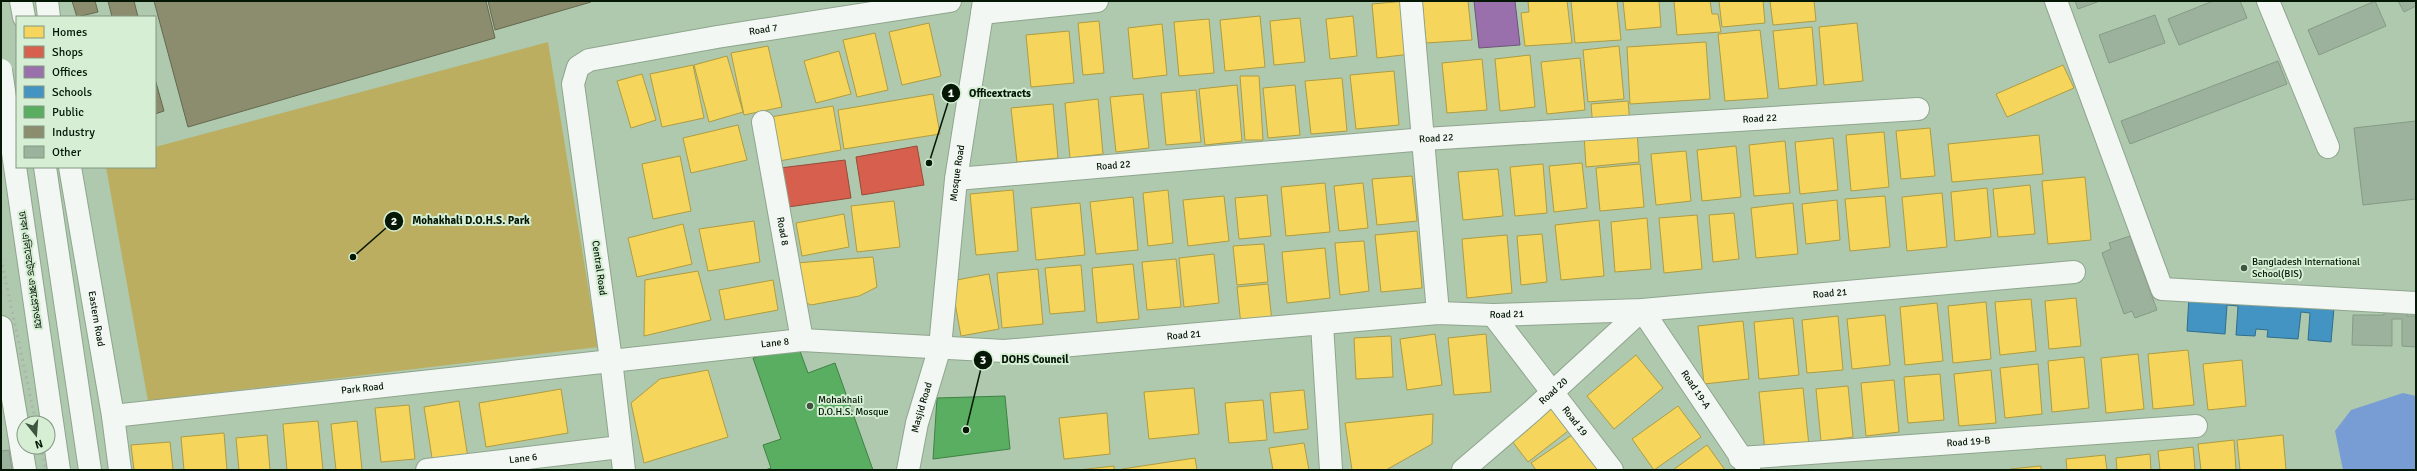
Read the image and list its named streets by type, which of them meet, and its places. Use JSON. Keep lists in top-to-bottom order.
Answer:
{
  "streets": {
    "main road": [
      "Road 7",
      "Road 22",
      "Mosque Road",
      "Road 8",
      "Central Road",
      "ঢাকা এলিভেটেড এক্সপ্রেসওয়ে",
      "Road 21",
      "Eastern Road",
      "Lane 8",
      "Park Road",
      "Road 19-A",
      "Road 20",
      "Masjid Road",
      "Road 19",
      "Road 19-B",
      "Lane 6"
    ]
  },
  "crossings": [
    ["Road 7", "Central Road"],
    ["Road 22", "Mosque Road"],
    ["Mosque Road", "Road 21"],
    ["Mosque Road", "Lane 8"],
    ["Mosque Road", "Masjid Road"],
    ["Road 8", "Lane 8"],
    ["Central Road", "Lane 8"],
    ["Central Road", "Park Road"],
    ["Central Road", "Lane 6"],
    ["Road 21", "Lane 8"],
    ["Road 21", "Road 19-A"],
    ["Road 21", "Road 20"],
    ["Road 21", "Masjid Road"],
    ["Road 21", "Road 19"],
    ["Eastern Road", "Park Road"],
    ["Lane 8", "Park Road"],
    ["Lane 8", "Masjid Road"],
    ["Road 19-A", "Road 20"],
    ["Road 19-A", "Road 19-B"],
    ["Road 20", "Road 19"]
  ],
  "places": [
    "Officextracts",
    "Mohakhali D.O.H.S. Park",
    "Bangladesh International School(BIS)",
    "Mohakhali D.O.H.S. Mosque",
    "DOHS Council"
  ],
  "legend": [
    "Homes",
    "Shops",
    "Offices",
    "Schools",
    "Public",
    "Industry",
    "Other"
  ],
  "north": "bottom"
}
